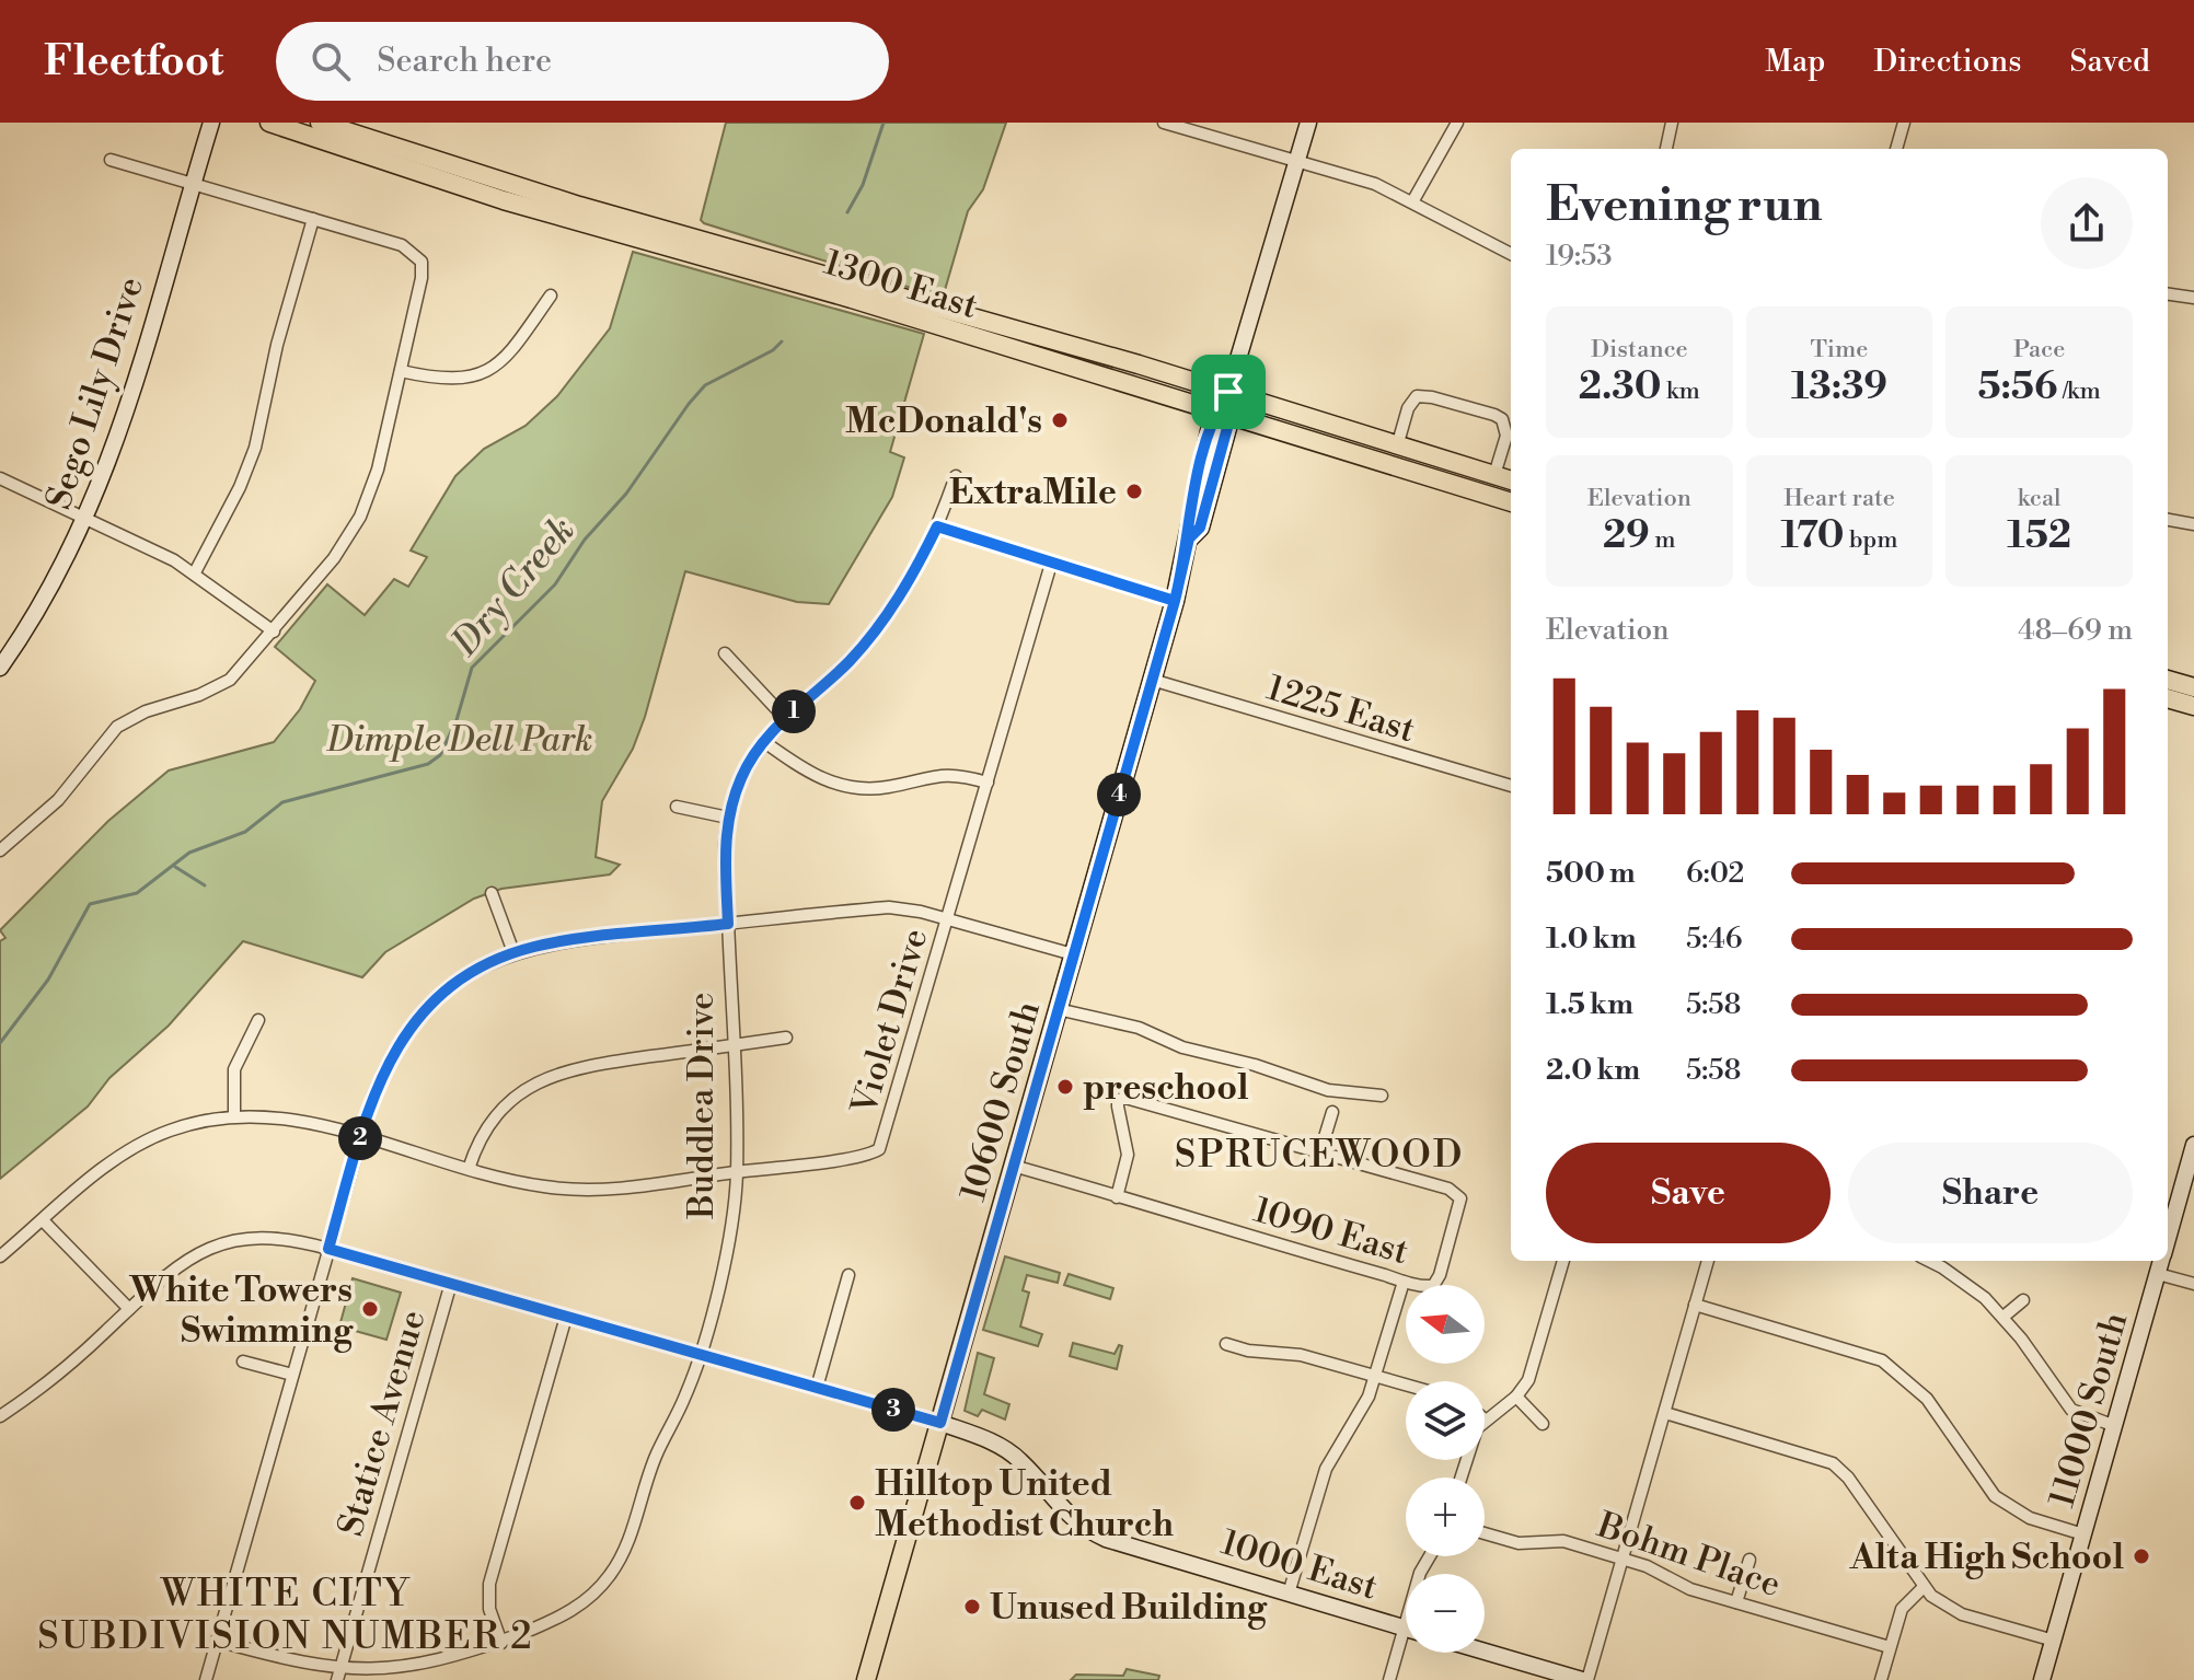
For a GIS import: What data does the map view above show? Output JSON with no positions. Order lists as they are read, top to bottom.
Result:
{
  "streets": {
    "main road": ["1300 East", "10600 South"],
    "street": [
      "Sego Lily Drive",
      "1225 East",
      "Violet Drive",
      "Buddlea Drive",
      "1090 East",
      "11000 South",
      "Statice Avenue",
      "Bohm Place",
      "1000 East"
    ]
  },
  "crossings": [
    ["1300 East", "10600 South"],
    ["1225 East", "10600 South"],
    ["Violet Drive", "Buddlea Drive"],
    ["10600 South", "1090 East"],
    ["10600 South", "1000 East"],
    ["Buddlea Drive", "Statice Avenue"]
  ],
  "districts": ["SPRUCEWOOD", "WHITE CITY SUBDIVISION NUMBER 2"],
  "water": ["Dry Creek"],
  "parks": ["Dimple Dell Park"],
  "places": [
    "McDonald's",
    "ExtraMile",
    "preschool",
    "White Towers Swimming",
    "Hilltop United Methodist Church",
    "Alta High School",
    "Unused Building"
  ],
  "north": "left",
  "page": {
    "header": "Fleetfoot",
    "search": "Search here",
    "nav": ["Map", "Directions", "Saved"],
    "heading": ["Evening run", "19:53"],
    "stats": [
      ["Distance", "2.30 km"],
      ["Time", "13:39"],
      ["Pace", "5:56 /km"],
      ["Elevation", "29 m"],
      ["Heart rate", "170 bpm"],
      ["kcal", "152"]
    ],
    "chart": ["Elevation", "48–69 m"],
    "pins": [
      "1",
      "4",
      "2",
      "3"
    ],
    "list": [
      {
        "name": "500 m",
        "note": "6:02"
      },
      {
        "name": "1.0 km",
        "note": "5:46"
      },
      {
        "name": "1.5 km",
        "note": "5:58"
      },
      {
        "name": "2.0 km",
        "note": "5:58"
      }
    ],
    "buttons": ["Save", "Share"],
    "map_buttons": ["+", "−"]
  }
}
